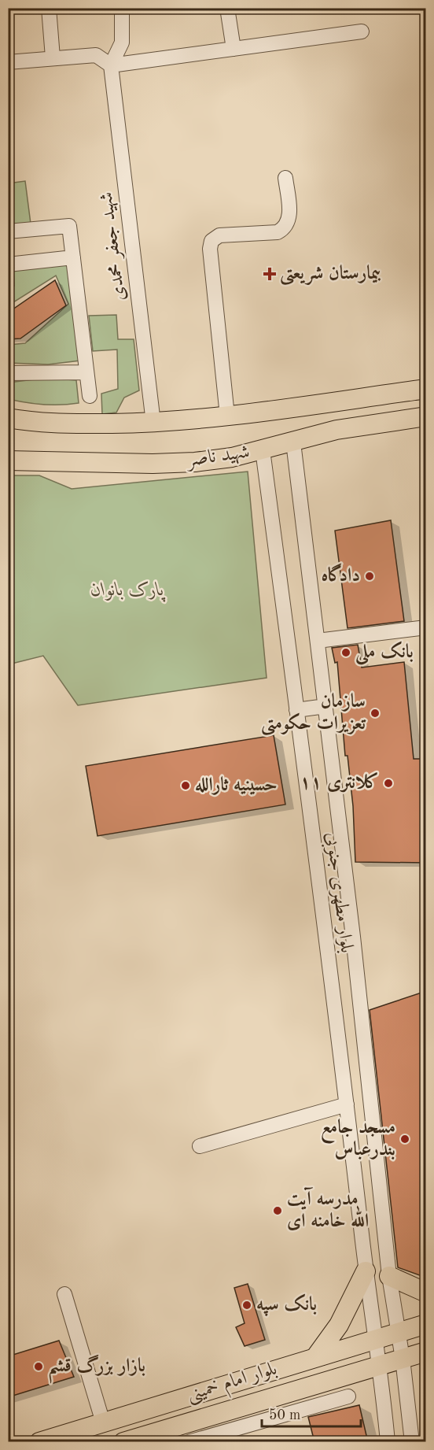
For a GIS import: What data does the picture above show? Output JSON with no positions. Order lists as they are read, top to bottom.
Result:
{
  "streets": {
    "main road": ["شهید ناصر", "بلوار امام خمینی"],
    "street": ["شهید جعفر محمدی", "بلوار مطهری جنوبی"]
  },
  "crossings": [
    ["شهید جعفر محمدی", "شهید ناصر"],
    ["شهید ناصر", "بلوار مطهری جنوبی"],
    ["بلوار مطهری جنوبی", "بلوار امام خمینی"]
  ],
  "parks": ["پارک بانوان"],
  "places": {
    "health": ["بیمارستان شریعتی"],
    "other": [
      "دادگاه",
      "بانک ملی",
      "سازمان تعزیرات حکومتی",
      "کلانتری ۱۱",
      "حسینیه ثارالله",
      "مسجد جامع بندرعباس",
      "مدرسه آیت الله خامنه ای",
      "بانک سپه",
      "بازار بزرگ قشم"
    ]
  },
  "scale_bar": "50 m"
}
